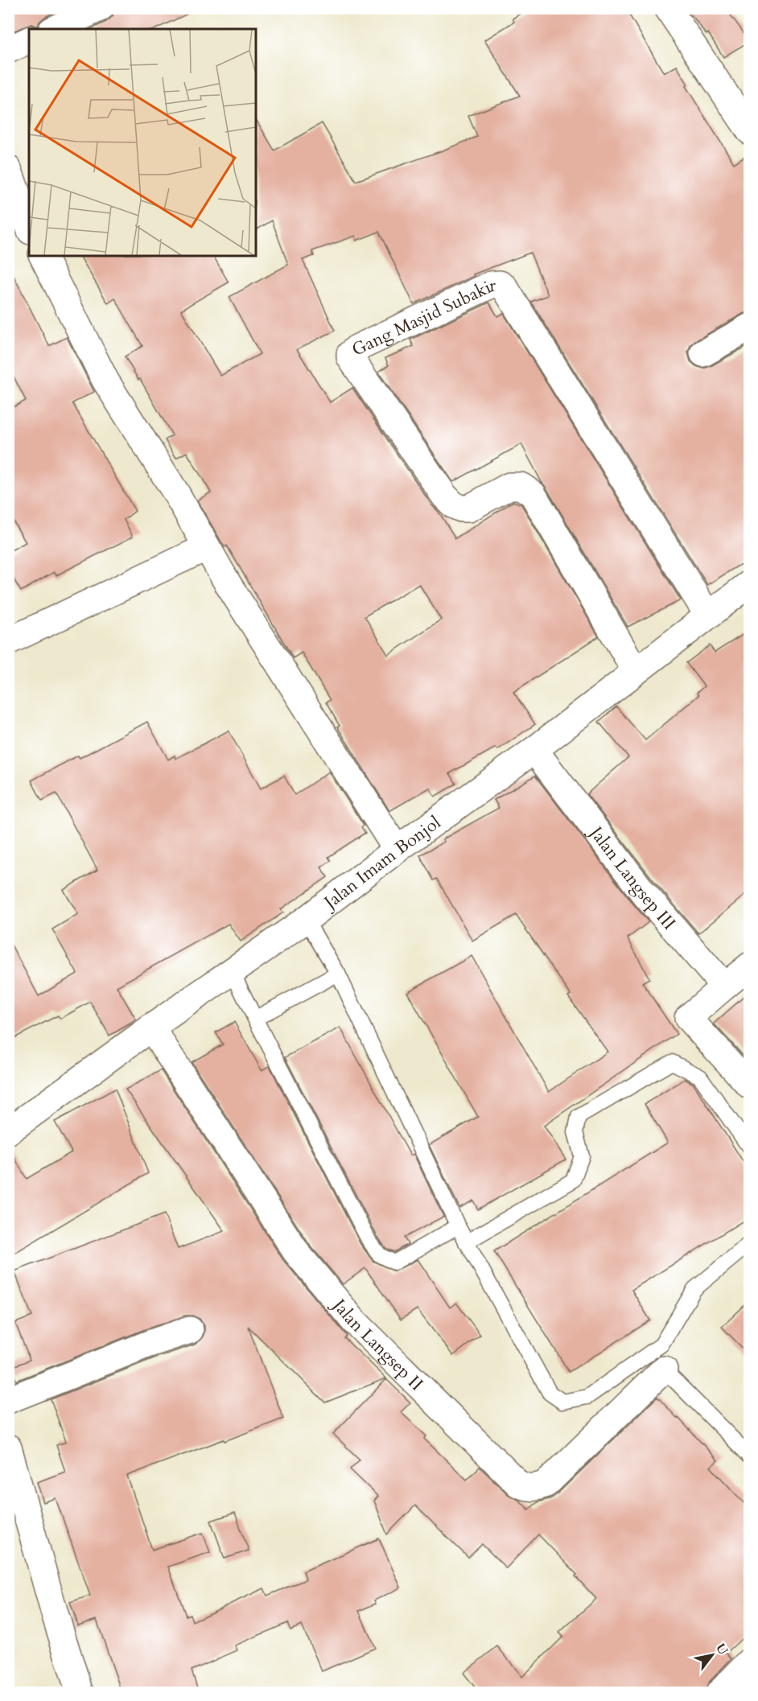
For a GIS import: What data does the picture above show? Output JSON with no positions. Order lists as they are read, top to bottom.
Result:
{
  "streets": {
    "street": [
      "Gang Masjid Subakir",
      "Jalan Imam Bonjol",
      "Jalan Langsep III",
      "Jalan Langsep II"
    ]
  },
  "crossings": [
    ["Gang Masjid Subakir", "Jalan Imam Bonjol"],
    ["Jalan Imam Bonjol", "Jalan Langsep III"],
    ["Jalan Imam Bonjol", "Jalan Langsep II"]
  ],
  "north": "top right"
}
